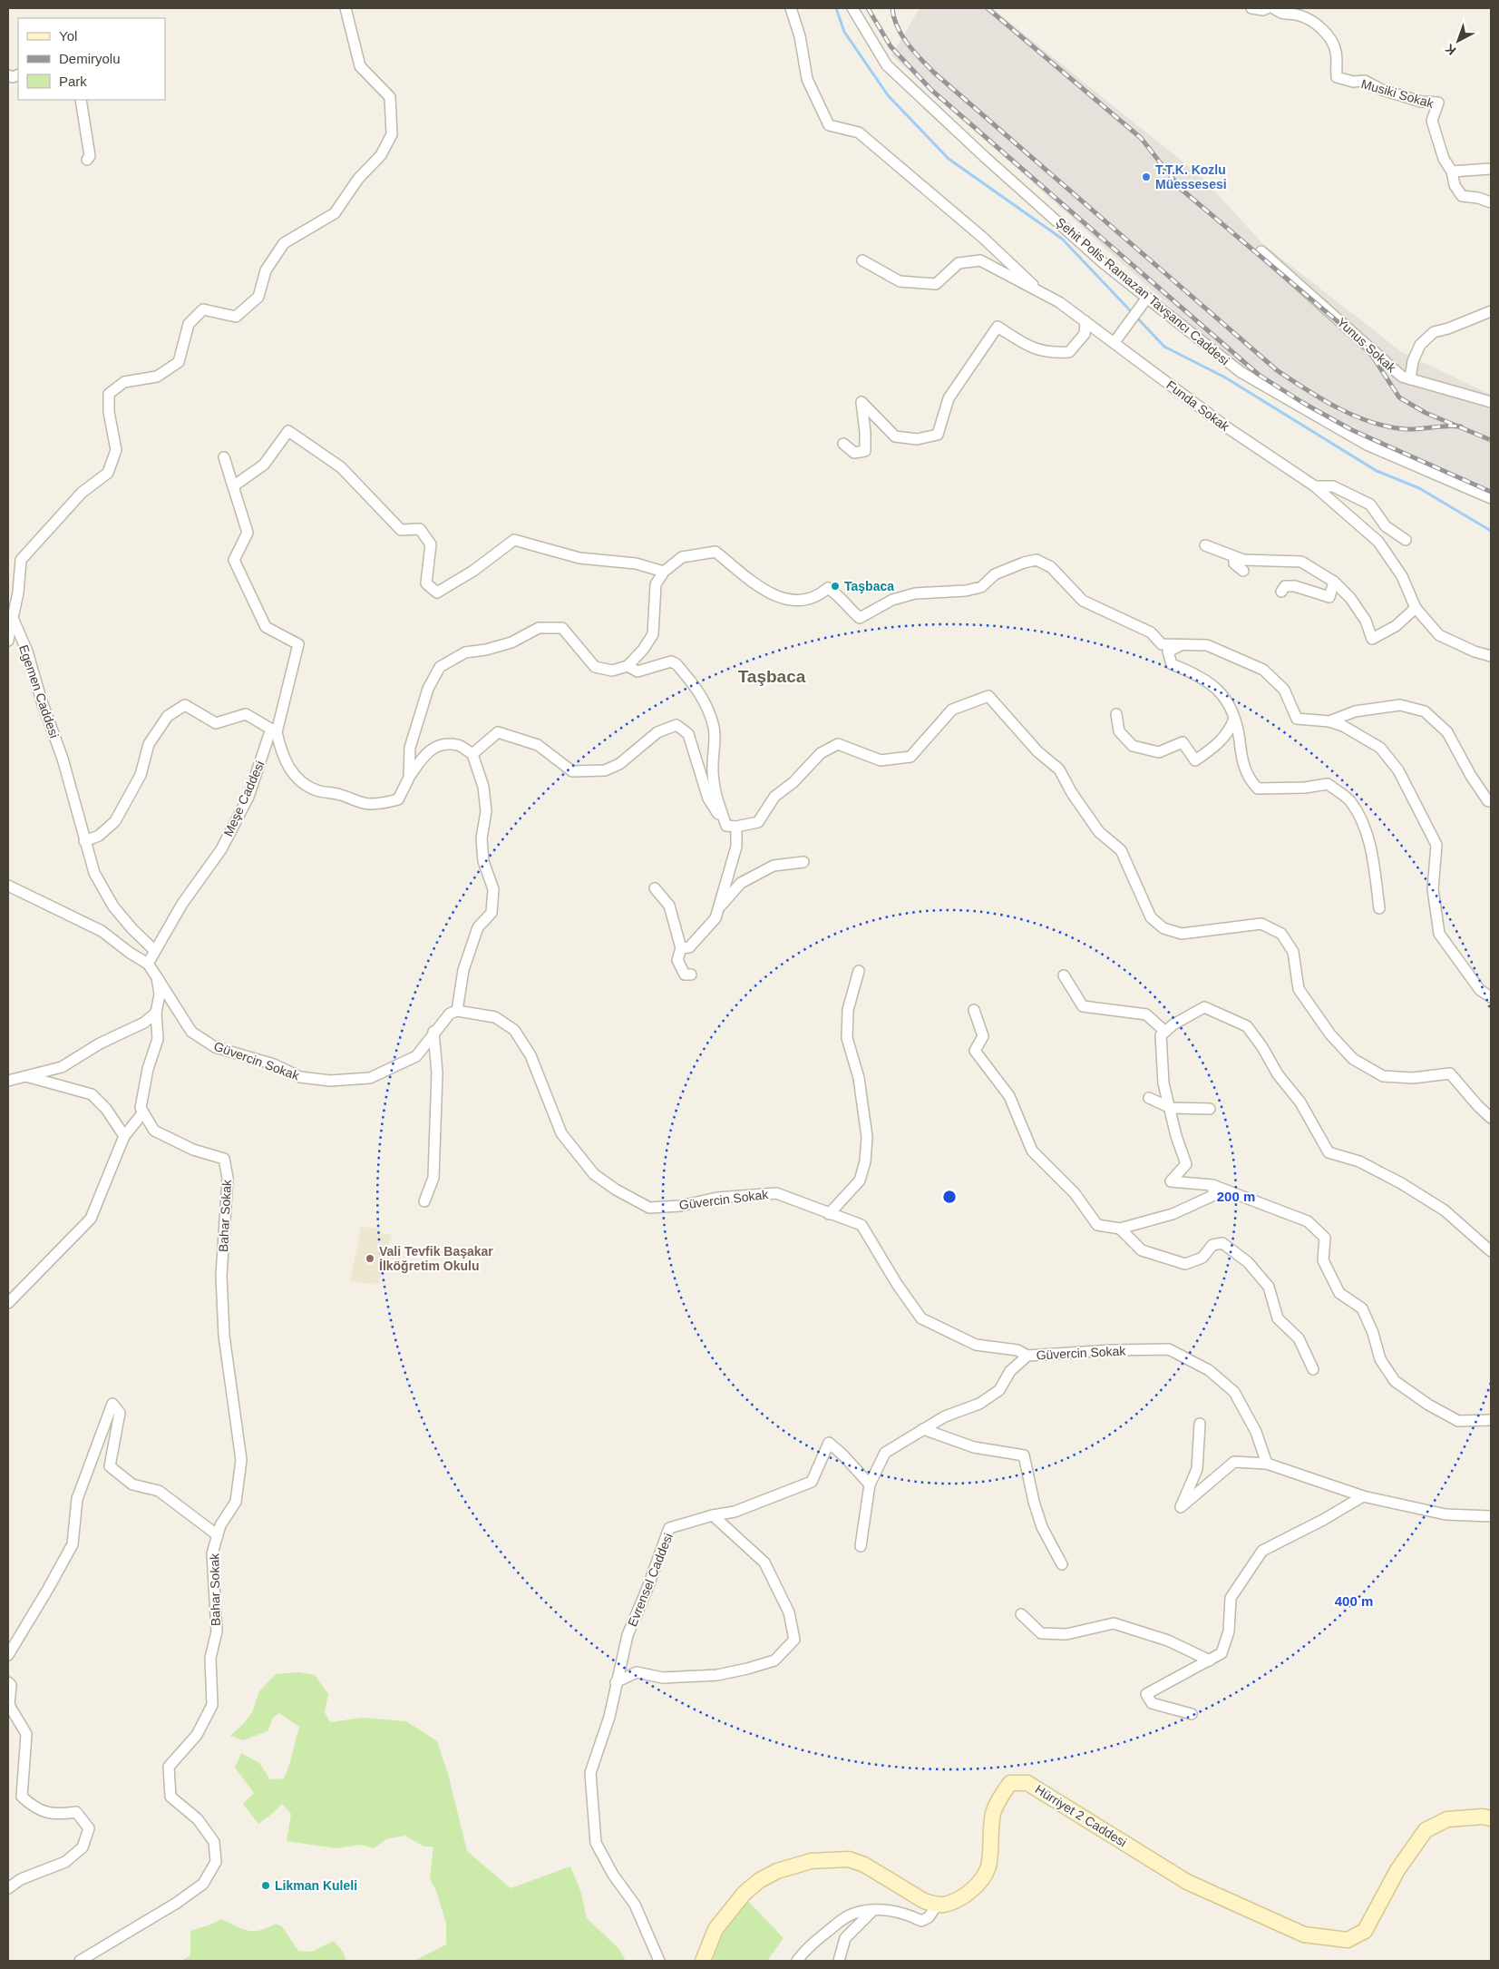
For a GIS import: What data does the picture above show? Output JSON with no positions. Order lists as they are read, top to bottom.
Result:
{
  "streets": {
    "street": [
      "Musiki Sokak",
      "Şehit Polis Ramazan Tavşancı Caddesi",
      "Yunus Sokak",
      "Funda Sokak",
      "Egemen Caddesi",
      "Meşe Caddesi",
      "Güvercin Sokak",
      "Bahar Sokak",
      "Evrensel Caddesi",
      "Hürriyet 2 Caddesi"
    ]
  },
  "crossings": [
    ["Egemen Caddesi", "Meşe Caddesi"],
    ["Meşe Caddesi", "Güvercin Sokak"]
  ],
  "districts": ["Taşbaca"],
  "places": [
    "T.T.K. Kozlu Müessesesi",
    "Taşbaca",
    "Vali Tevfik Başakar İlköğretim Okulu",
    "Likman Kuleli"
  ],
  "legend": ["Yol", "Demiryolu", "Park"],
  "north": "bottom left",
  "rings": ["200 m", "400 m"]
}
